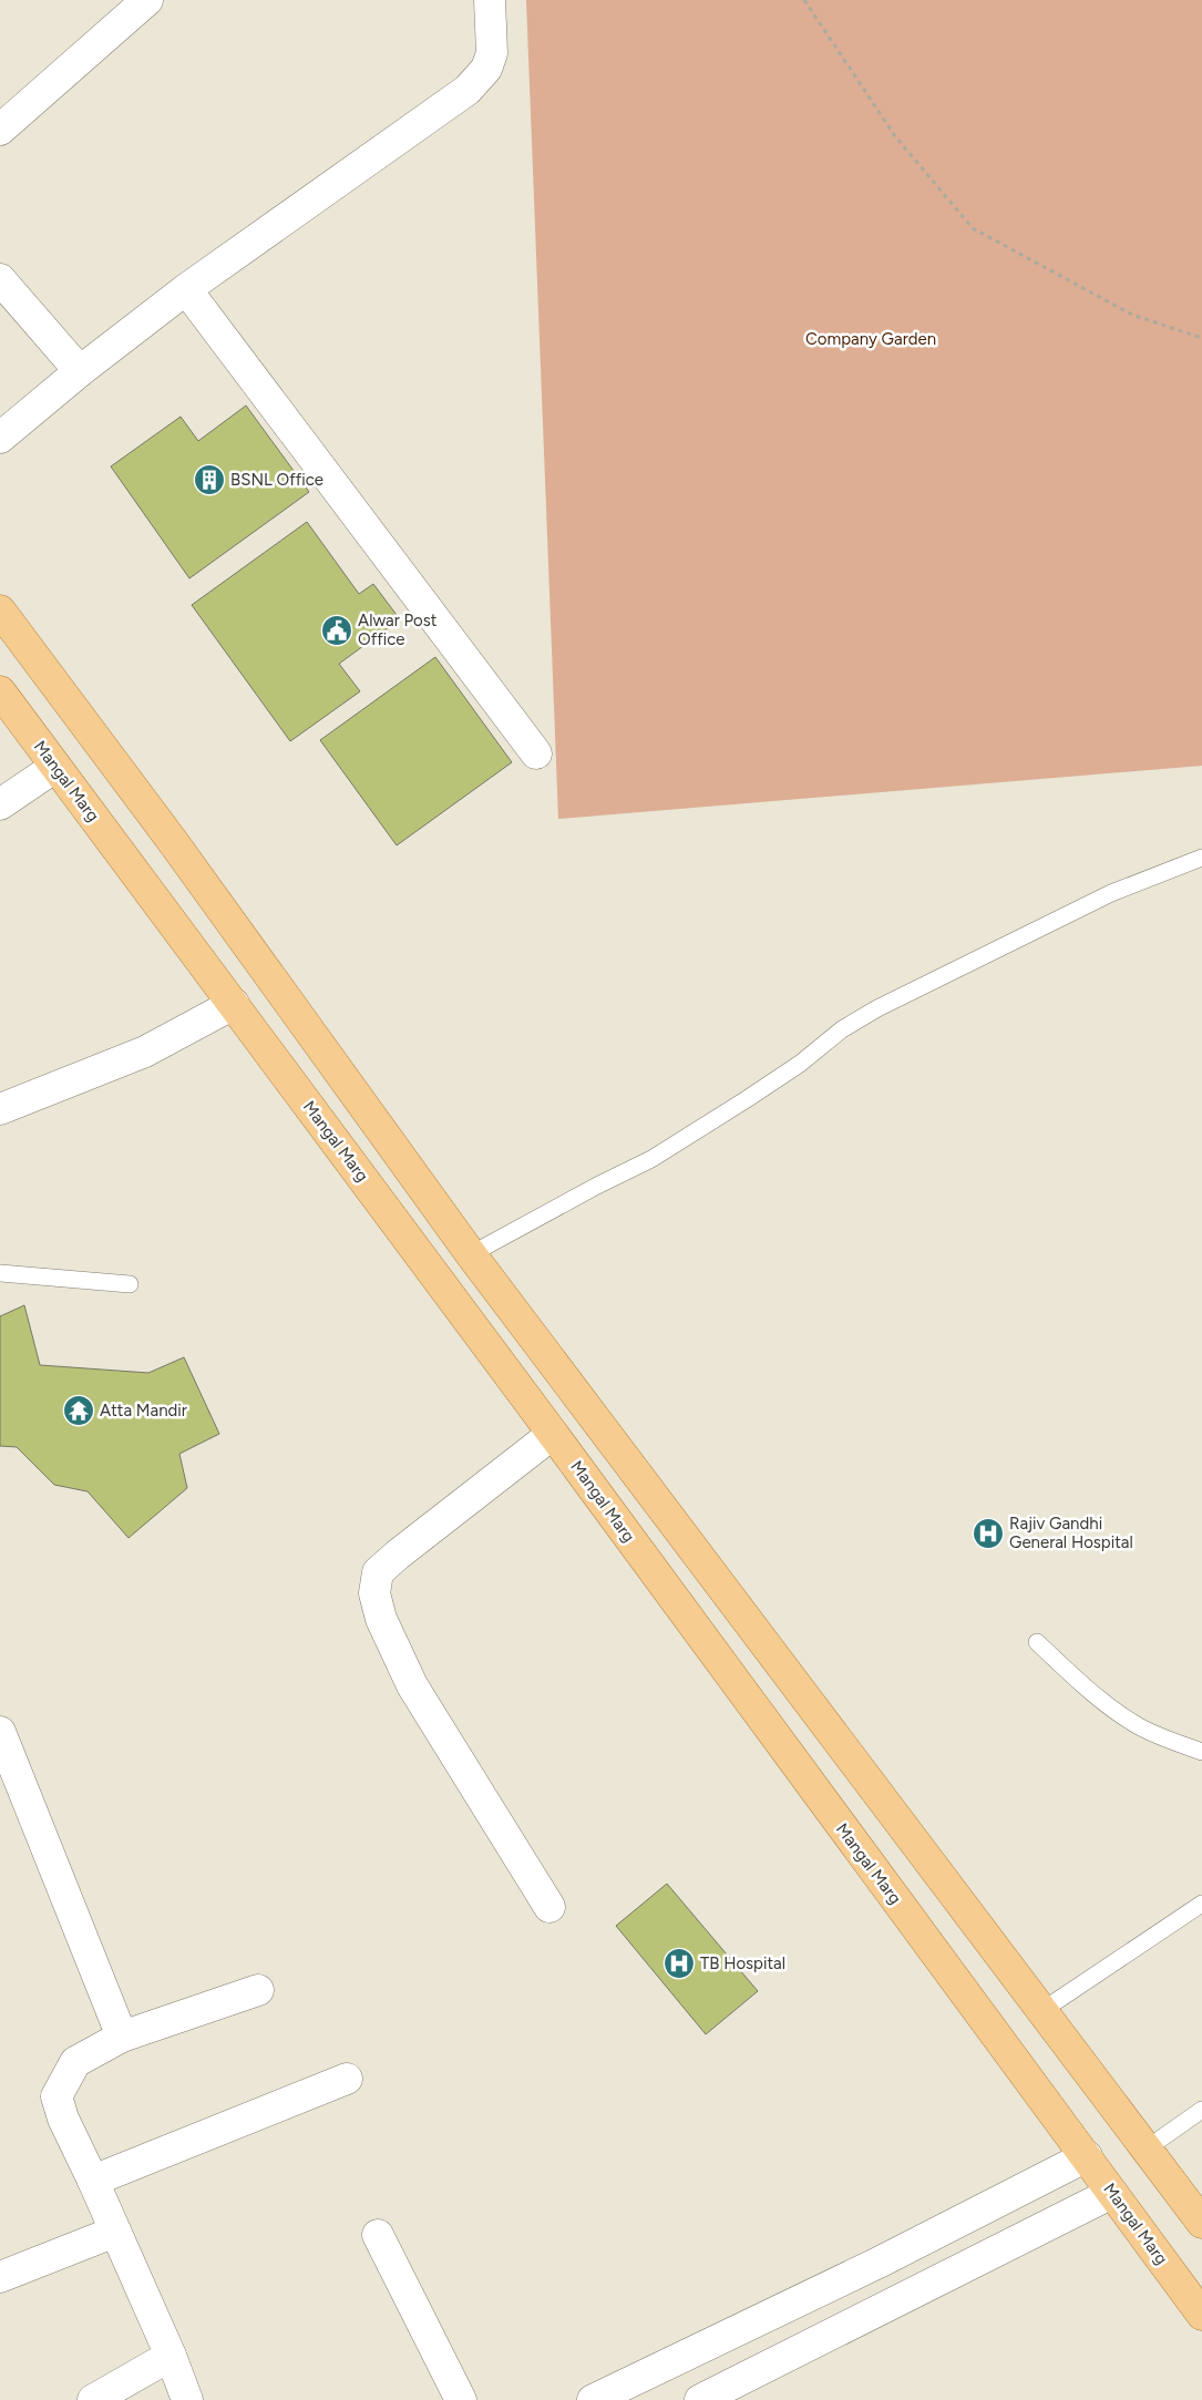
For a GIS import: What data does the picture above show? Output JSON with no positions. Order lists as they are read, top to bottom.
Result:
{
  "streets": {
    "main road": ["Mangal Marg"]
  },
  "parks": ["Company Garden"],
  "places": {
    "building": ["BSNL Office"],
    "public building": ["Alwar Post Office"],
    "temple": ["Atta Mandir"],
    "hospital": ["Rajiv Gandhi General Hospital", "TB Hospital"]
  }
}
